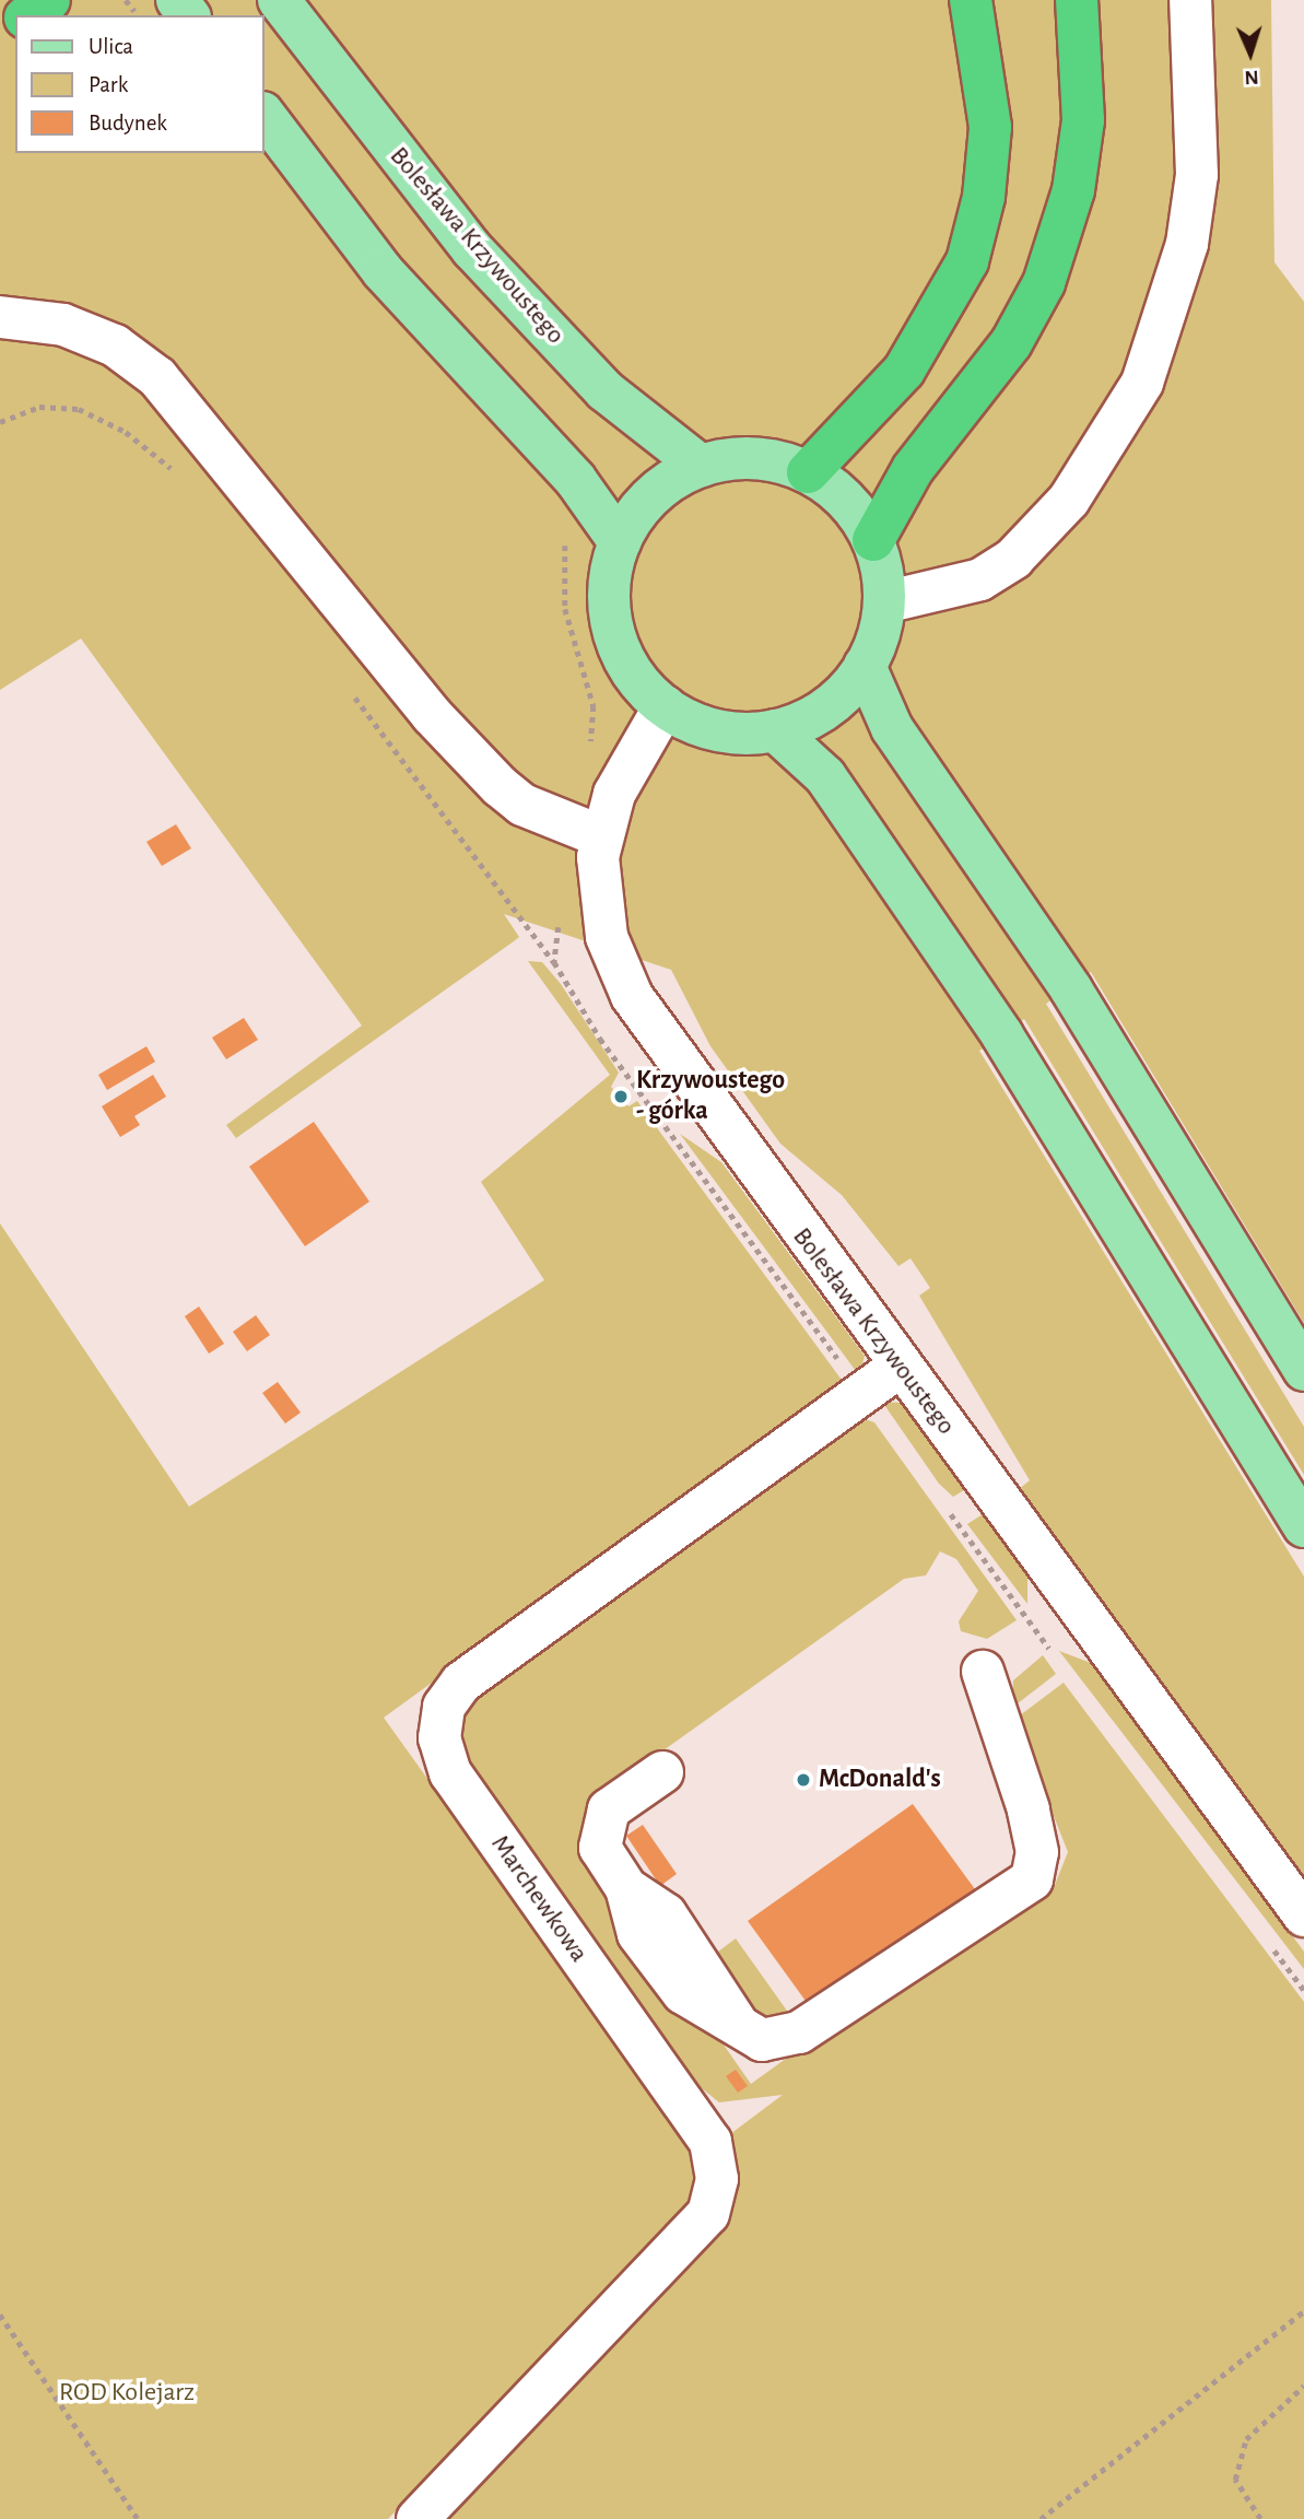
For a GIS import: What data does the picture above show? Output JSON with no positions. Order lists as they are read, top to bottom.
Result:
{
  "streets": {
    "main road": ["Bolesława Krzywoustego"],
    "street": ["Marchewkowa"]
  },
  "crossings": [
    ["Bolesława Krzywoustego", "Marchewkowa"]
  ],
  "parks": ["ROD Kolejarz"],
  "places": ["Krzywoustego - górka", "McDonald's"],
  "legend": ["Ulica", "Park", "Budynek"],
  "north": "bottom"
}
